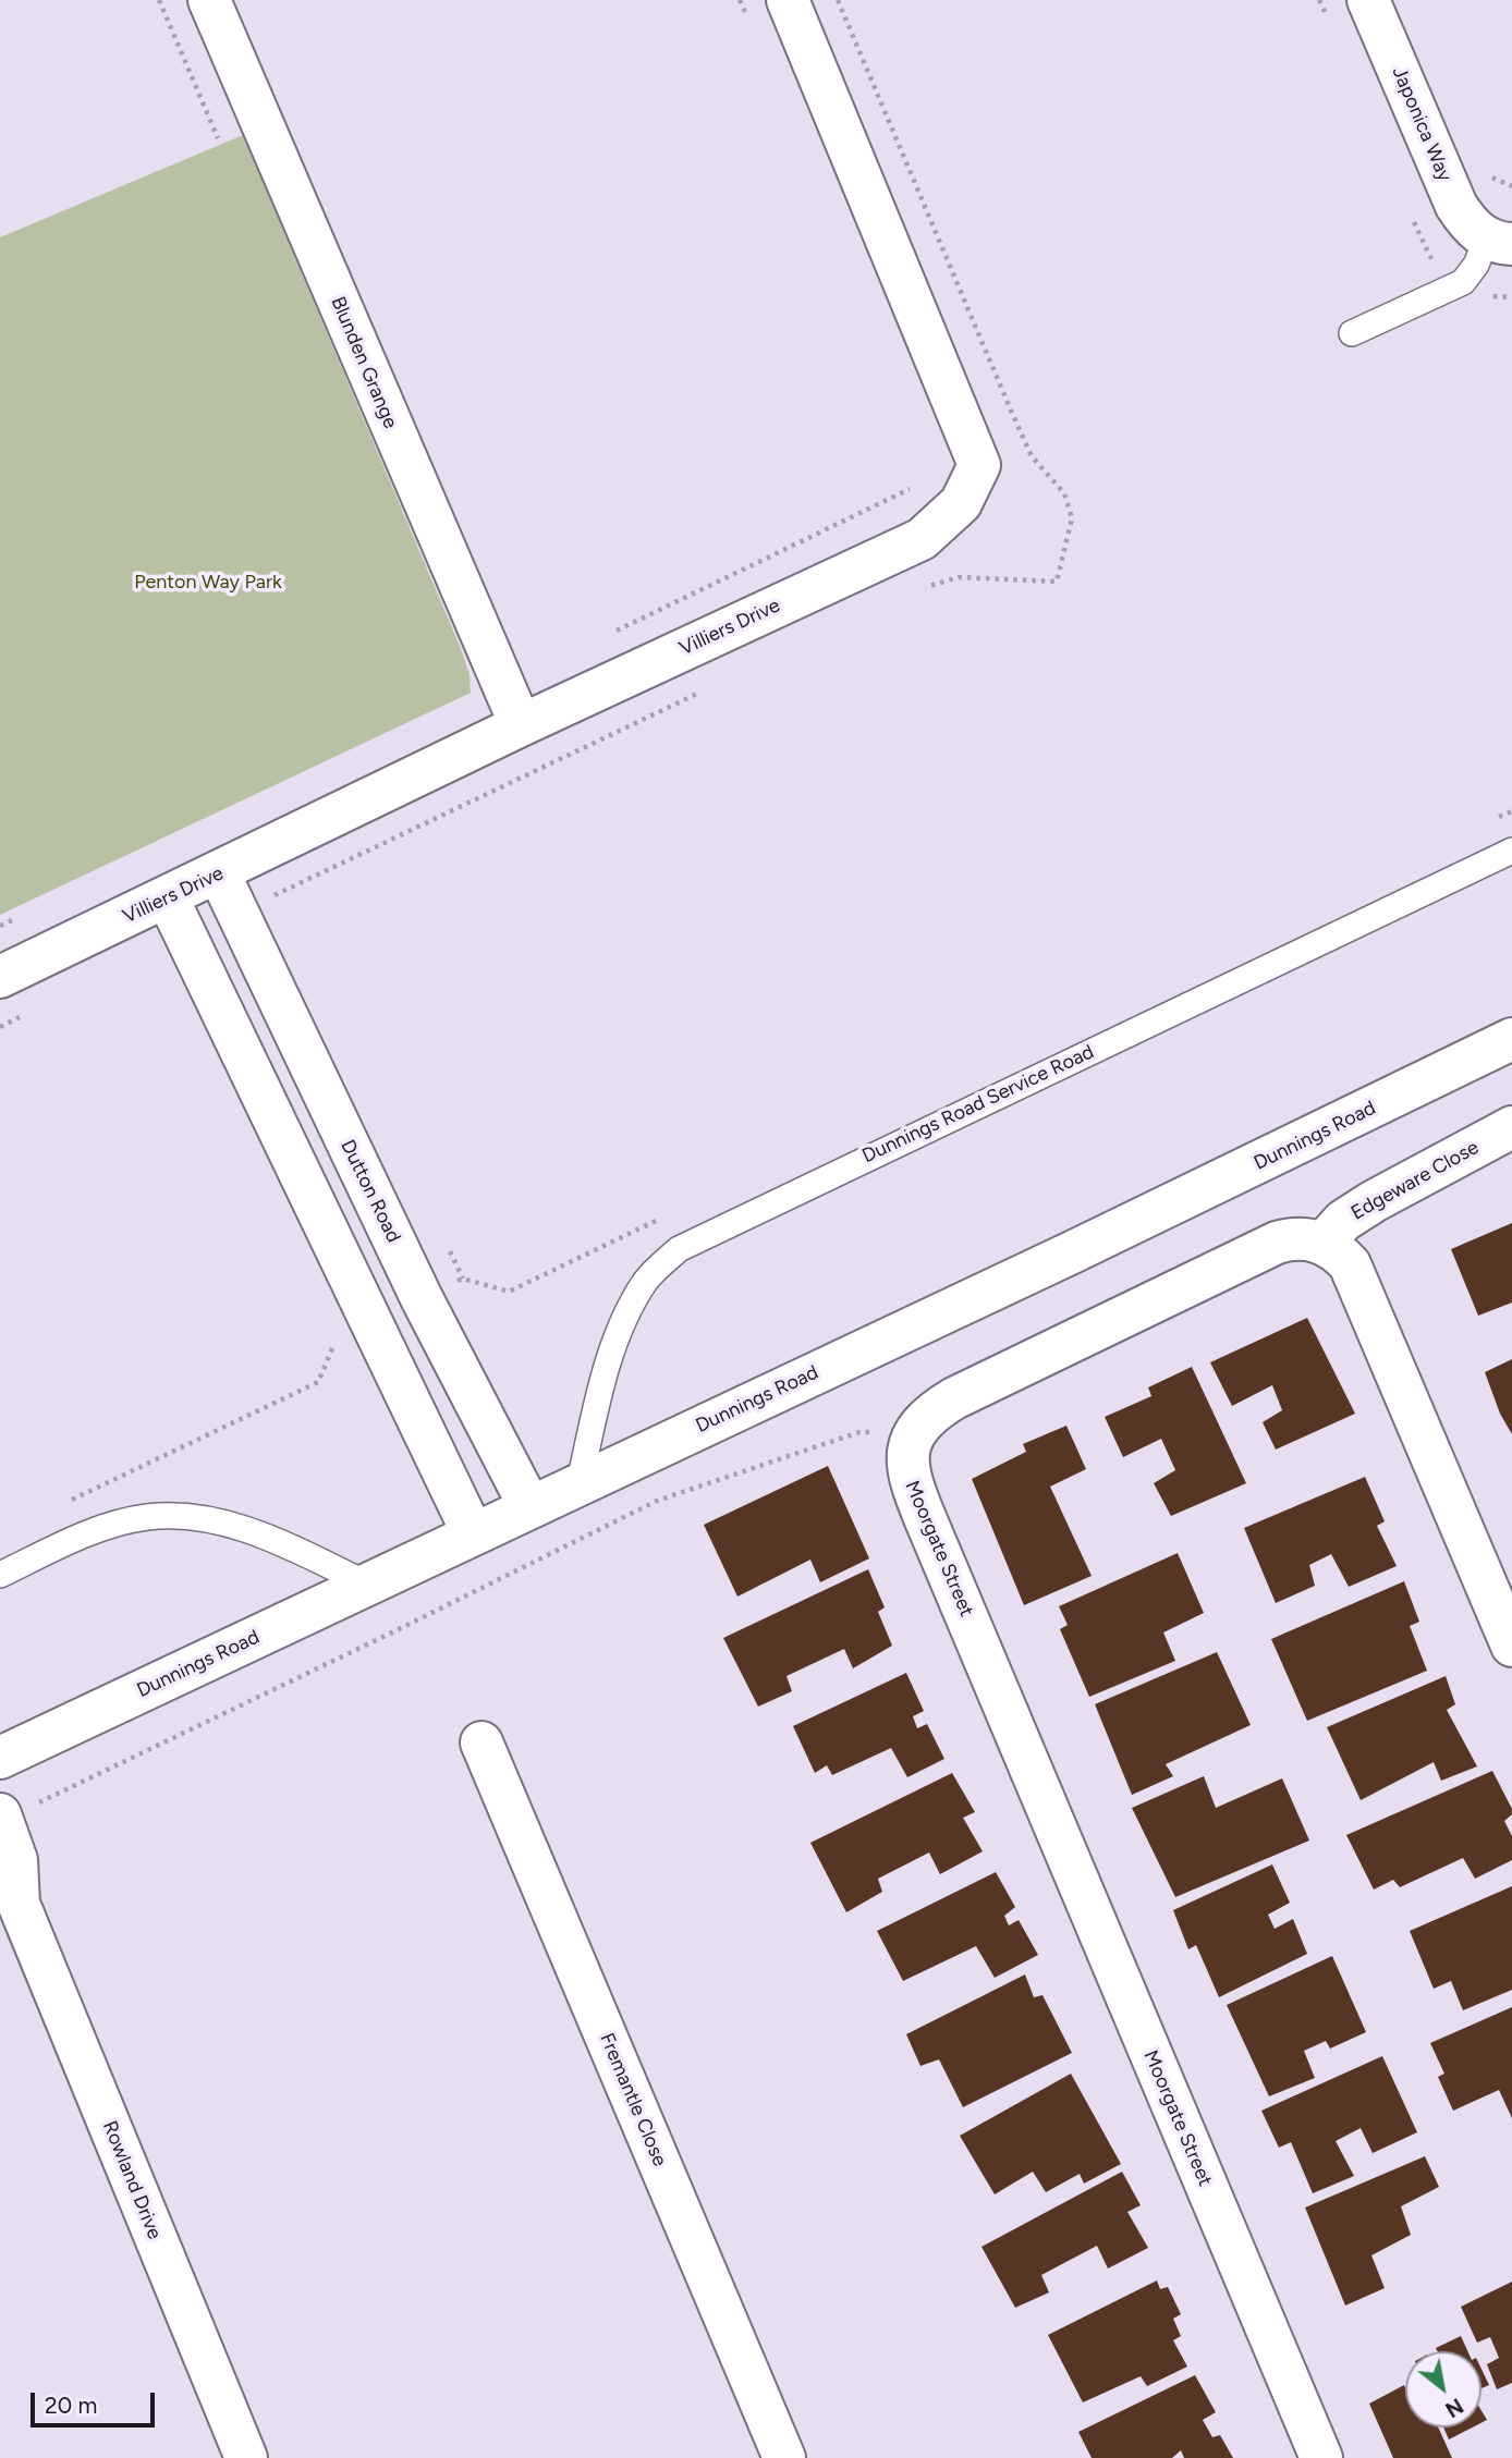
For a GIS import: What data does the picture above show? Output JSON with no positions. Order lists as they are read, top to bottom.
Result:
{
  "streets": {
    "street": [
      "Japonica Way",
      "Blunden Grange",
      "Villiers Drive",
      "Dunnings Road",
      "Edgeware Close",
      "Dutton Road",
      "Moorgate Street",
      "Fremantle Close",
      "Rowland Drive"
    ],
    "lane": ["Dunnings Road Service Road"]
  },
  "crossings": [
    ["Blunden Grange", "Villiers Drive"],
    ["Villiers Drive", "Dutton Road"],
    ["Dunnings Road Service Road", "Dunnings Road"],
    ["Dunnings Road", "Dutton Road"]
  ],
  "parks": ["Penton Way Park"],
  "scale_bar": "20 m",
  "north": "bottom right"
}
